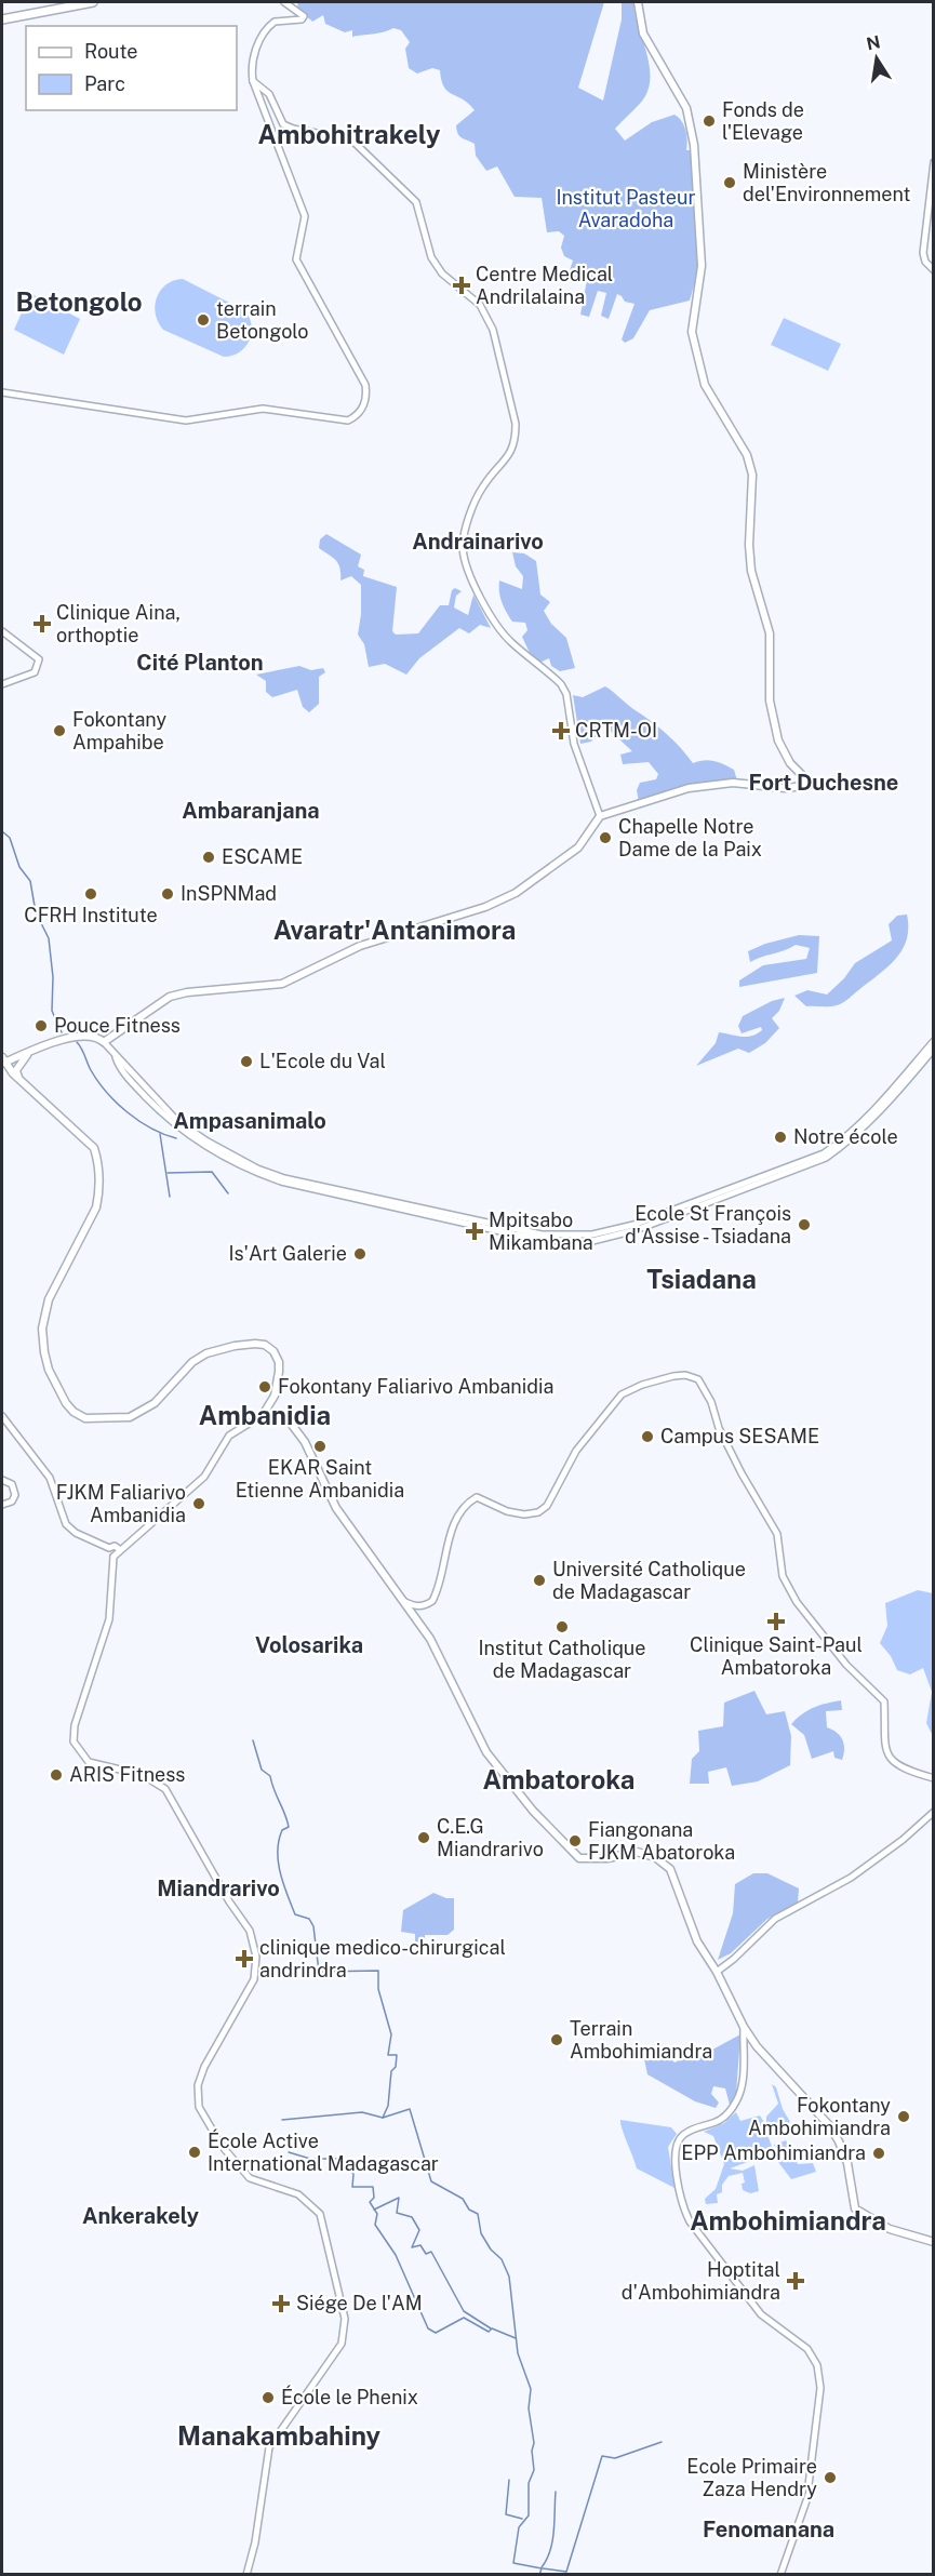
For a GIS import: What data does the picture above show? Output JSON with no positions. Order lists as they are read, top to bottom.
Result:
{
  "districts": [
    "Ambohitrakely",
    "Betongolo",
    "Andrainarivo",
    "Cité Planton",
    "Fort Duchesne",
    "Ambaranjana",
    "Avaratr'Antanimora",
    "Ampasanimalo",
    "Tsiadana",
    "Ambanidia",
    "Volosarika",
    "Ambatoroka",
    "Miandrarivo",
    "Ankerakely",
    "Ambohimiandra",
    "Manakambahiny",
    "Fenomanana"
  ],
  "parks": ["Institut Pasteur Avaradoha"],
  "places": {
    "other": [
      "Fonds de l'Elevage",
      "Ministère del'Environnement",
      "terrain Betongolo",
      "Fokontany Ampahibe",
      "Chapelle Notre Dame de la Paix",
      "ESCAME",
      "CFRH Institute",
      "InSPNMad",
      "Pouce Fitness",
      "L'Ecole du Val",
      "Notre école",
      "Ecole St François d'Assise - Tsiadana",
      "Is'Art Galerie",
      "Fokontany Faliarivo Ambanidia",
      "Campus SESAME",
      "EKAR Saint Etienne Ambanidia",
      "FJKM Faliarivo Ambanidia",
      "Université Catholique de Madagascar",
      "Institut Catholique de Madagascar",
      "ARIS Fitness",
      "C.E.G Miandrarivo",
      "Fiangonana FJKM Abatoroka",
      "Terrain Ambohimiandra",
      "Fokontany Ambohimiandra",
      "École Active International Madagascar",
      "EPP Ambohimiandra",
      "École le Phenix",
      "Ecole Primaire Zaza Hendry"
    ],
    "health": [
      "Centre Medical Andrilalaina",
      "Clinique Aina, orthoptie",
      "CRTM-OI",
      "Mpitsabo Mikambana",
      "Clinique Saint-Paul Ambatoroka",
      "clinique medico-chirurgical andrindra",
      "Hoptital d'Ambohimiandra",
      "Siége De l'AM"
    ]
  },
  "legend": ["Route", "Parc"],
  "north": "top"
}
